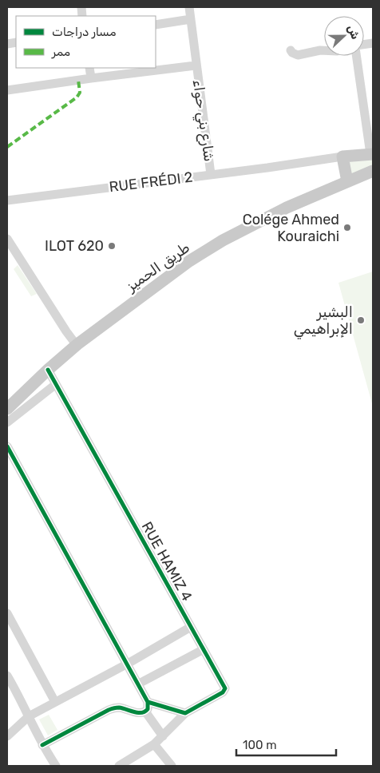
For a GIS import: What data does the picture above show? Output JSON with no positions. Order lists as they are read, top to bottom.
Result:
{
  "streets": {
    "main road": ["طريق الحميز"],
    "street": ["شارع بني حواء", "RUE FRÉDI 2", "RUE HAMIZ 4"]
  },
  "crossings": [
    ["شارع بني حواء", "RUE FRÉDI 2"],
    ["طريق الحميز", "RUE HAMIZ 4"]
  ],
  "places": ["Colége Ahmed Kouraichi", "ILOT 620", "البشير الإبراهيمي"],
  "legend": ["مسار دراجات", "ممر"],
  "scale_bar": "100 m",
  "north": "right"
}
